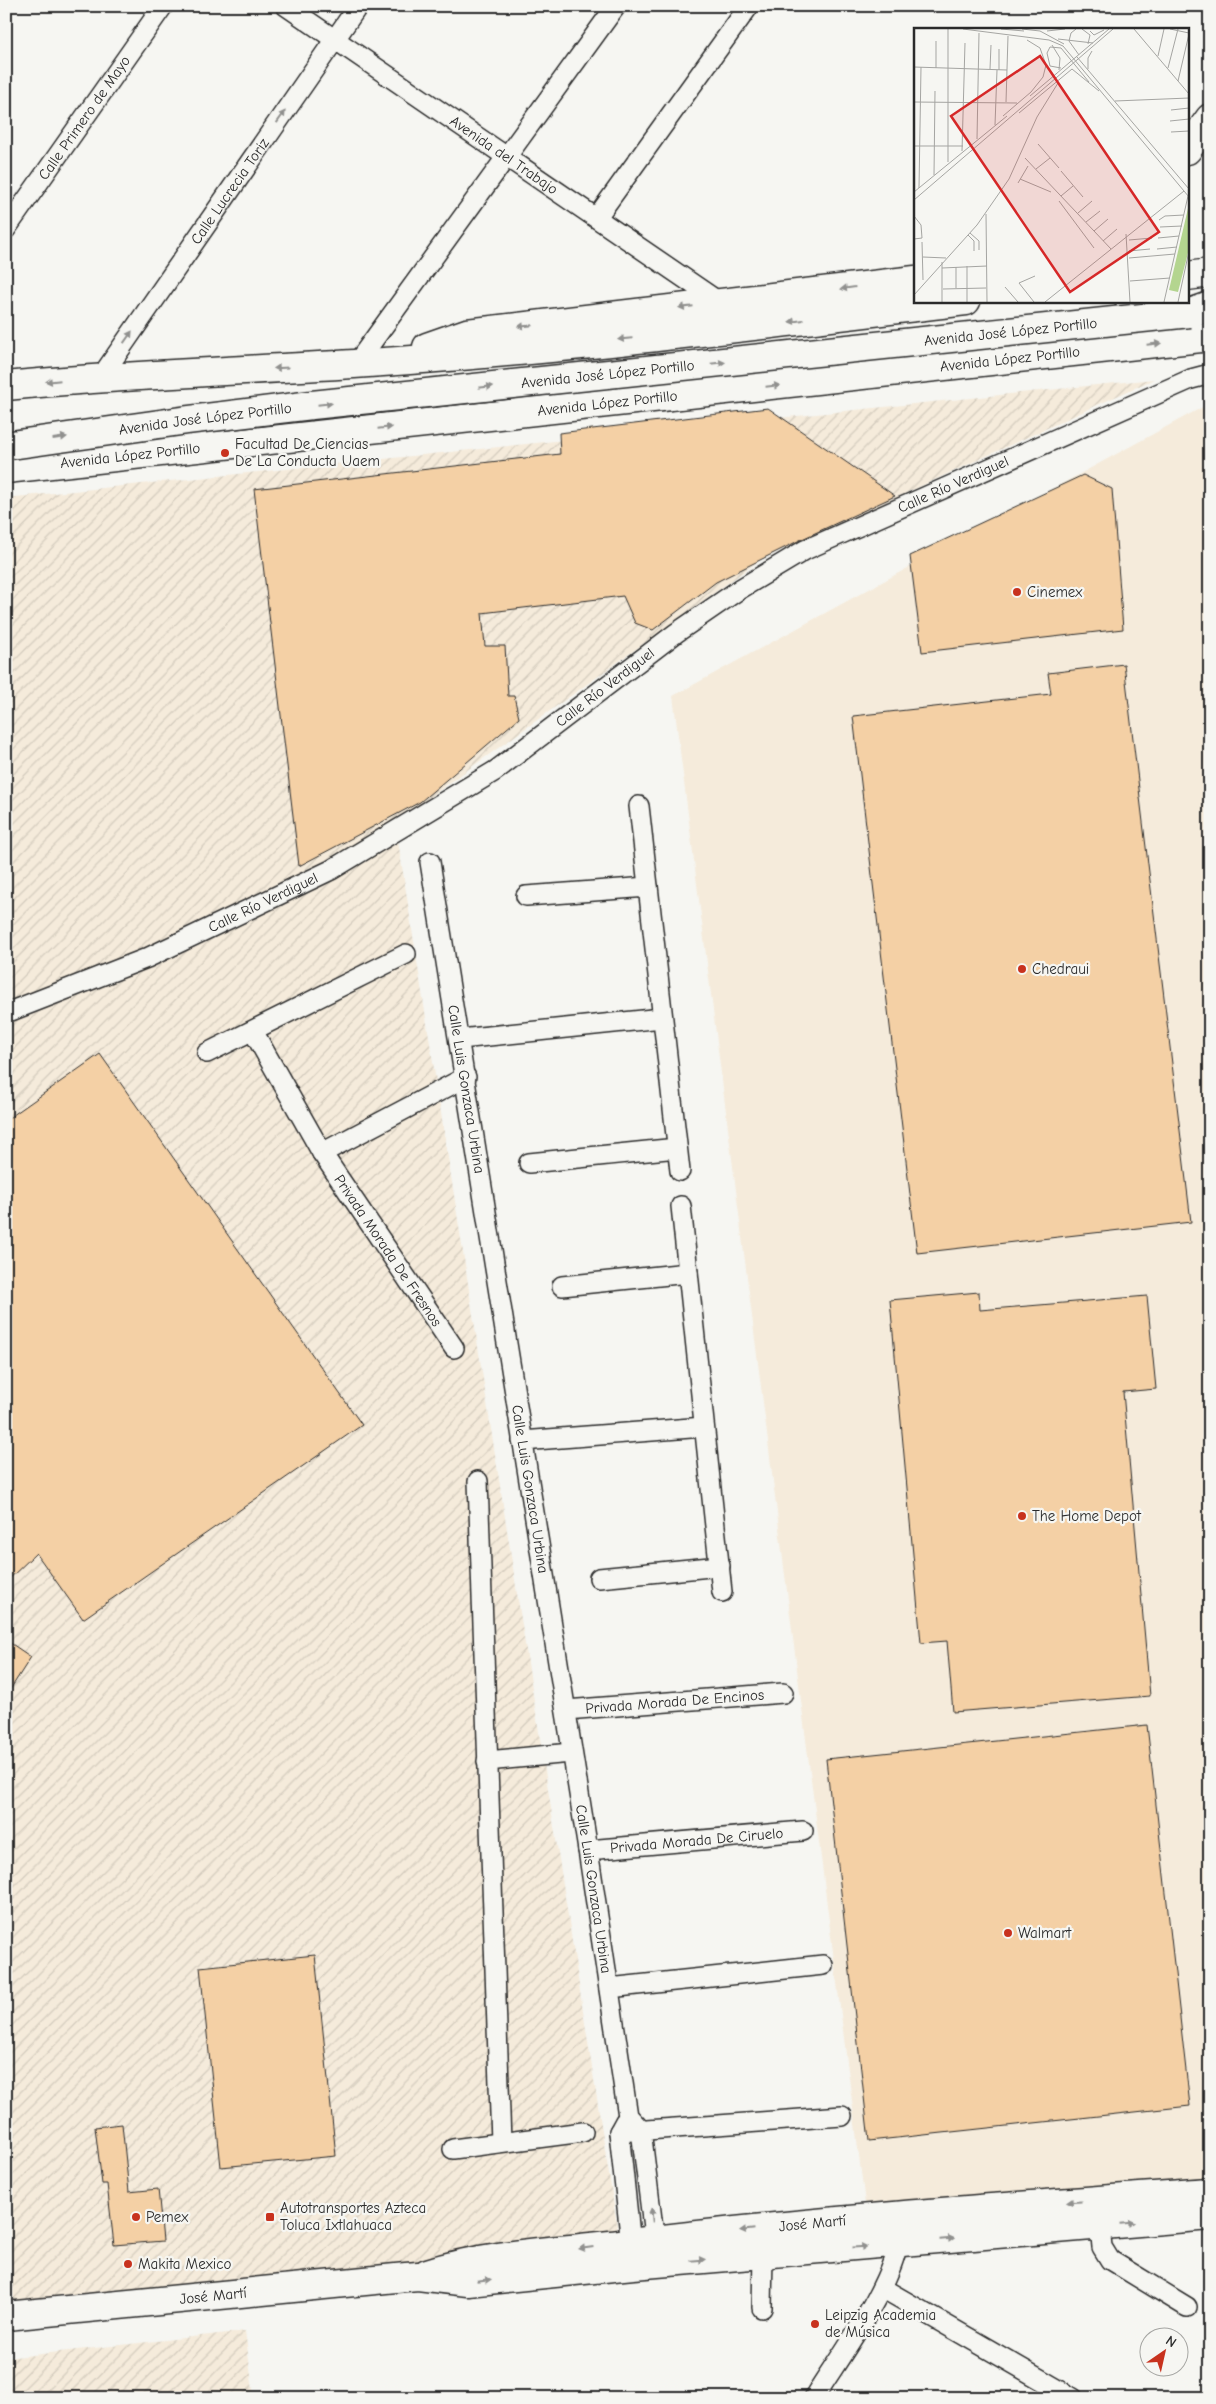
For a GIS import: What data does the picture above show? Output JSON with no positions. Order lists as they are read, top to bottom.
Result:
{
  "streets": {
    "main road": ["Avenida José López Portillo", "Avenida López Portillo", "José Martí"],
    "street": [
      "Calle Primero de Mayo",
      "Avenida del Trabajo",
      "Calle Lucrecia Toriz",
      "Calle Río Verdiguel",
      "Calle Luis Gonzaca Urbina",
      "Privada Morada De Fresnos",
      "Privada Morada De Encinos",
      "Privada Morada De Ciruelo"
    ]
  },
  "crossings": [
    ["Avenida del Trabajo", "Calle Lucrecia Toriz"],
    ["Avenida José López Portillo", "Avenida López Portillo"],
    ["Calle Luis Gonzaca Urbina", "Privada Morada De Encinos"],
    ["Calle Luis Gonzaca Urbina", "Privada Morada De Ciruelo"],
    ["Calle Luis Gonzaca Urbina", "José Martí"]
  ],
  "one_way": ["Calle Lucrecia Toriz"],
  "places": {
    "other": [
      "Facultad De Ciencias De La Conducta Uaem",
      "Cinemex",
      "Chedraui",
      "The Home Depot",
      "Walmart",
      "Pemex",
      "Makita Mexico",
      "Leipzig Academia de Música"
    ],
    "transit": ["Autotransportes Azteca Toluca Ixtlahuaca"]
  },
  "north": "top right"
}
